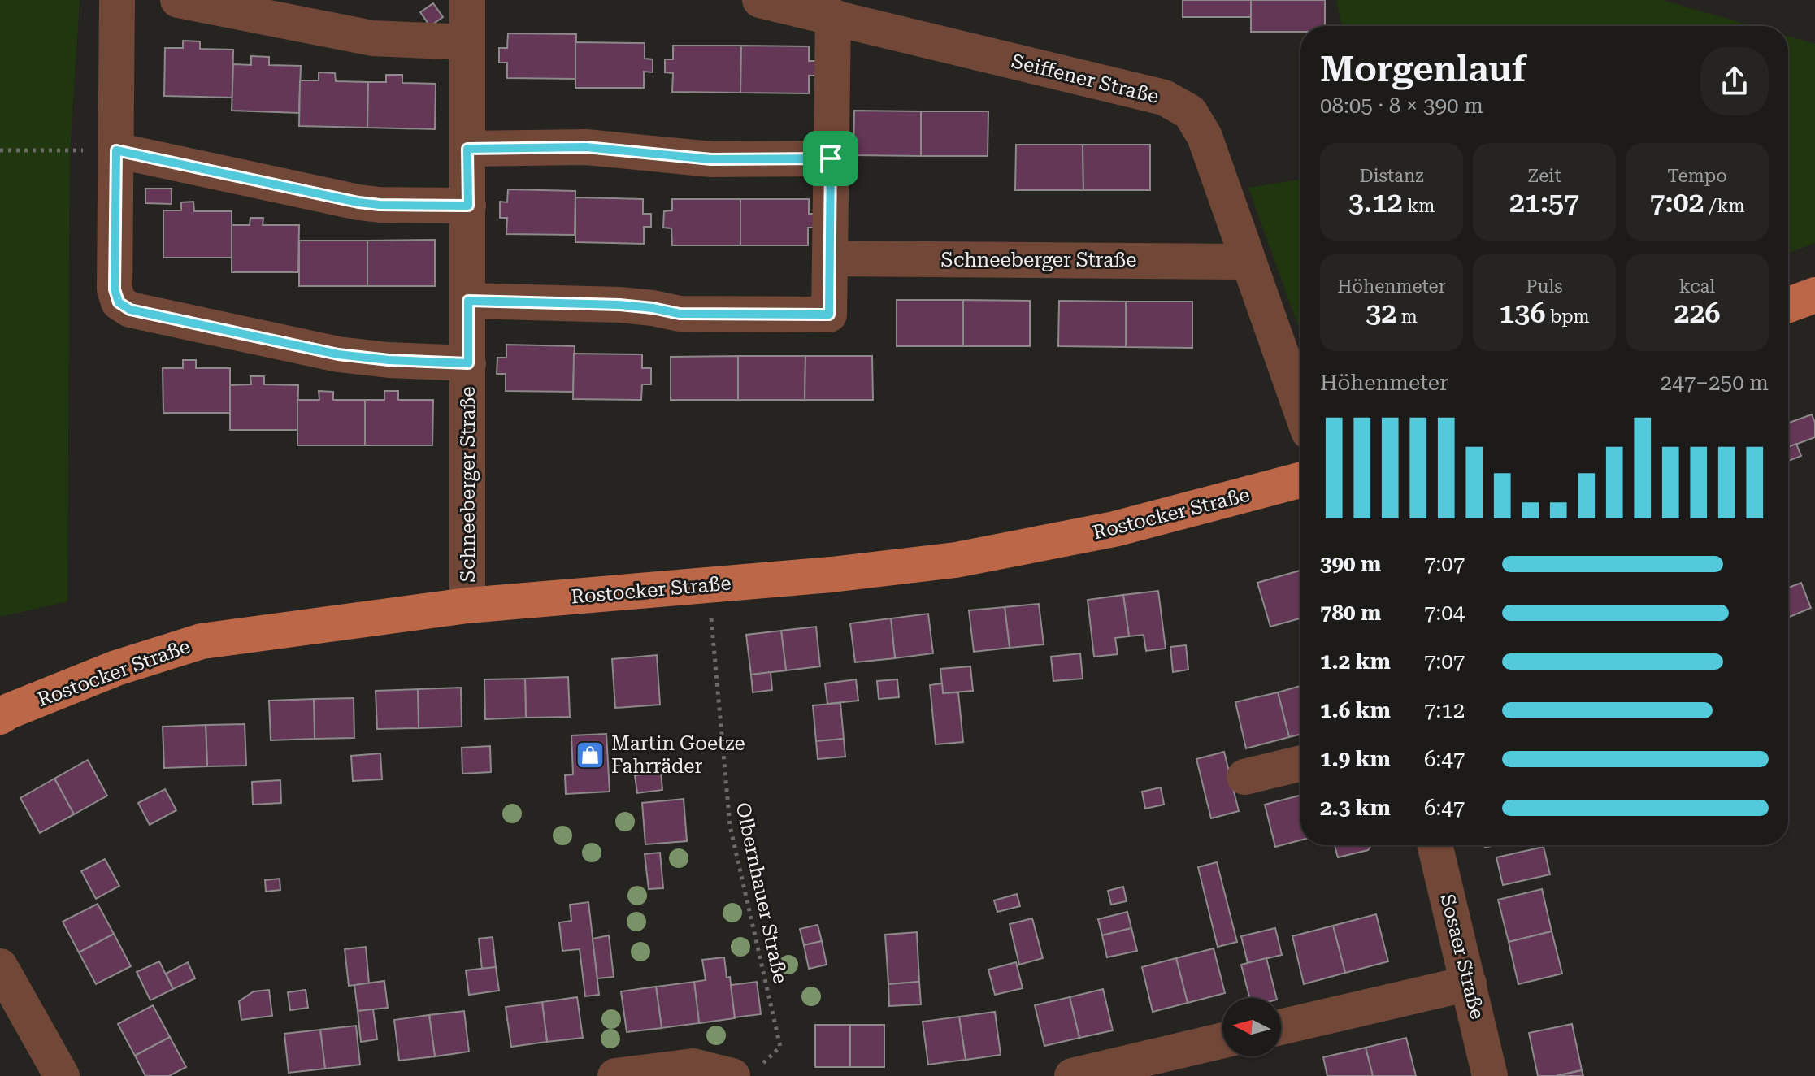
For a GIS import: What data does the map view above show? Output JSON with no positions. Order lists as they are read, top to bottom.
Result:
{
  "streets": {
    "main road": ["Rostocker Straße"],
    "street": ["Seiffener Straße", "Schneeberger Straße", "Sosaer Straße"],
    "path": ["Olbernhauer Straße"]
  },
  "crossings": [
    ["Seiffener Straße", "Schneeberger Straße"],
    ["Schneeberger Straße", "Rostocker Straße"],
    ["Rostocker Straße", "Olbernhauer Straße"]
  ],
  "places": {
    "shop": ["Martin Goetze Fahrräder"]
  },
  "north": "left",
  "page": {
    "heading": ["Morgenlauf", "08:05 · 8 × 390 m"],
    "stats": [
      ["Distanz", "3.12 km"],
      ["Zeit", "21:57"],
      ["Tempo", "7:02 /km"],
      ["Höhenmeter", "32 m"],
      ["Puls", "136 bpm"],
      ["kcal", "226"]
    ],
    "chart": ["Höhenmeter", "247–250 m"],
    "list": [
      {
        "name": "390 m",
        "note": "7:07"
      },
      {
        "name": "780 m",
        "note": "7:04"
      },
      {
        "name": "1.2 km",
        "note": "7:07"
      },
      {
        "name": "1.6 km",
        "note": "7:12"
      },
      {
        "name": "1.9 km",
        "note": "6:47"
      },
      {
        "name": "2.3 km",
        "note": "6:47"
      }
    ]
  }
}
